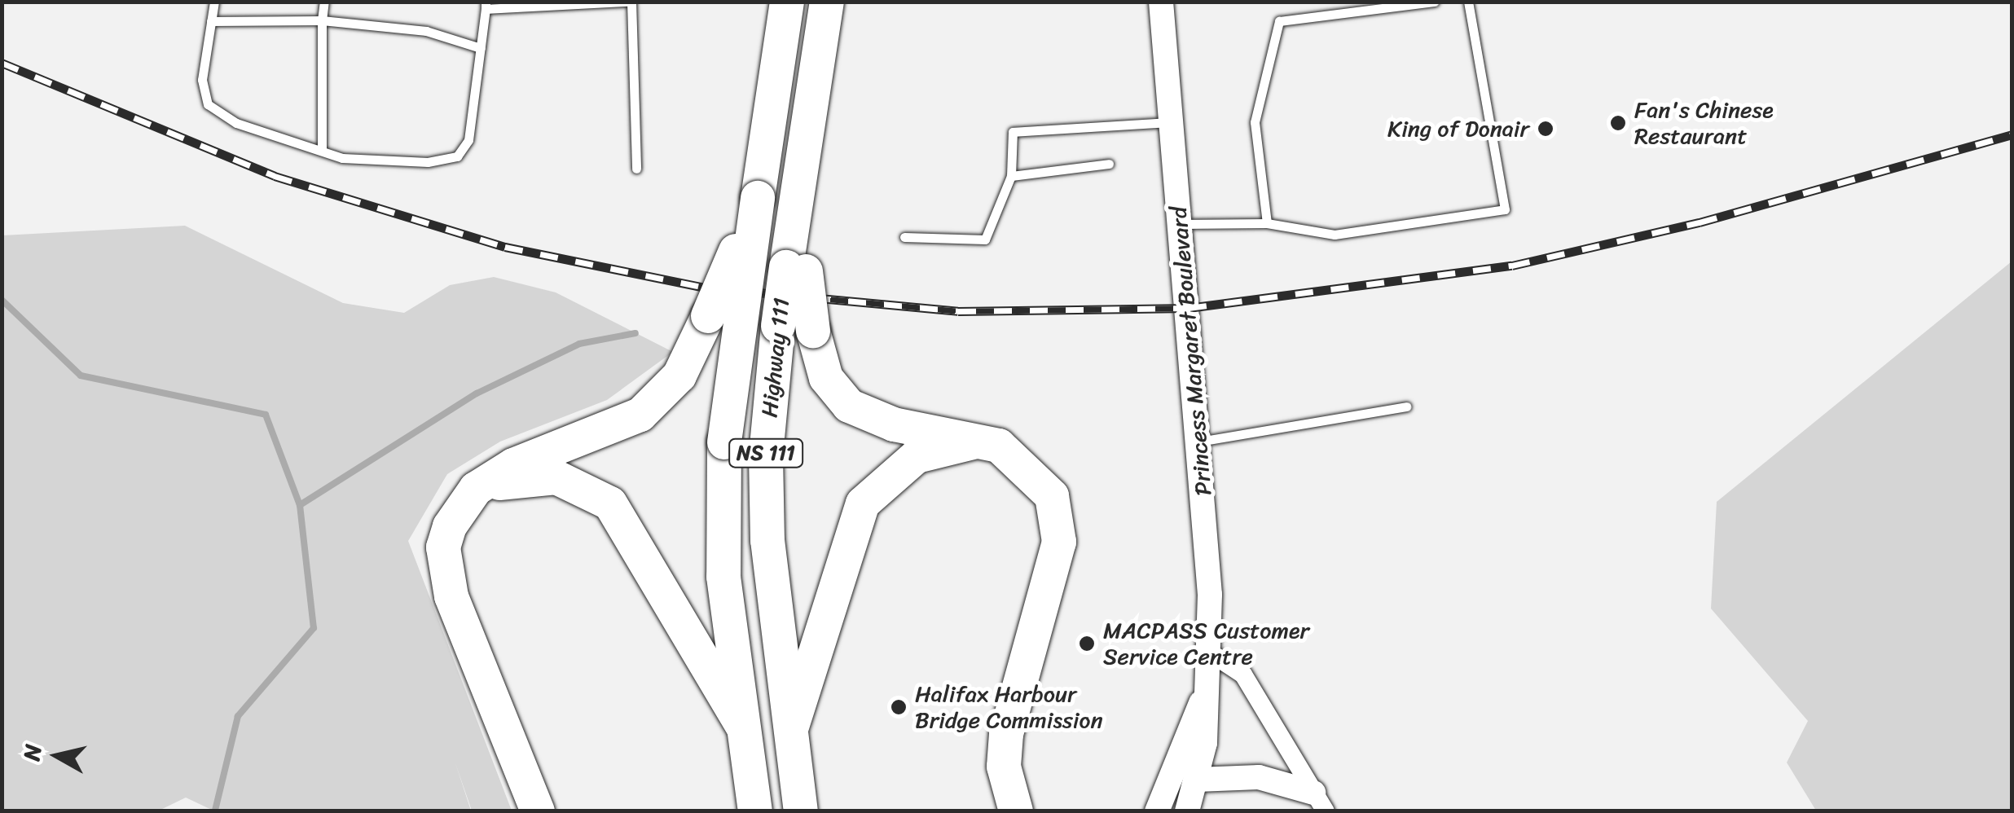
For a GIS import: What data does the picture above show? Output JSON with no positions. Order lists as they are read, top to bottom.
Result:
{
  "streets": {
    "highway": ["Highway 111", "NS 111"],
    "street": ["Princess Margaret Boulevard"]
  },
  "crossings": [
    ["Highway 111", "NS 111"]
  ],
  "places": [
    "Fan's Chinese Restaurant",
    "King of Donair",
    "MACPASS Customer Service Centre",
    "Halifax Harbour Bridge Commission"
  ],
  "north": "left"
}
